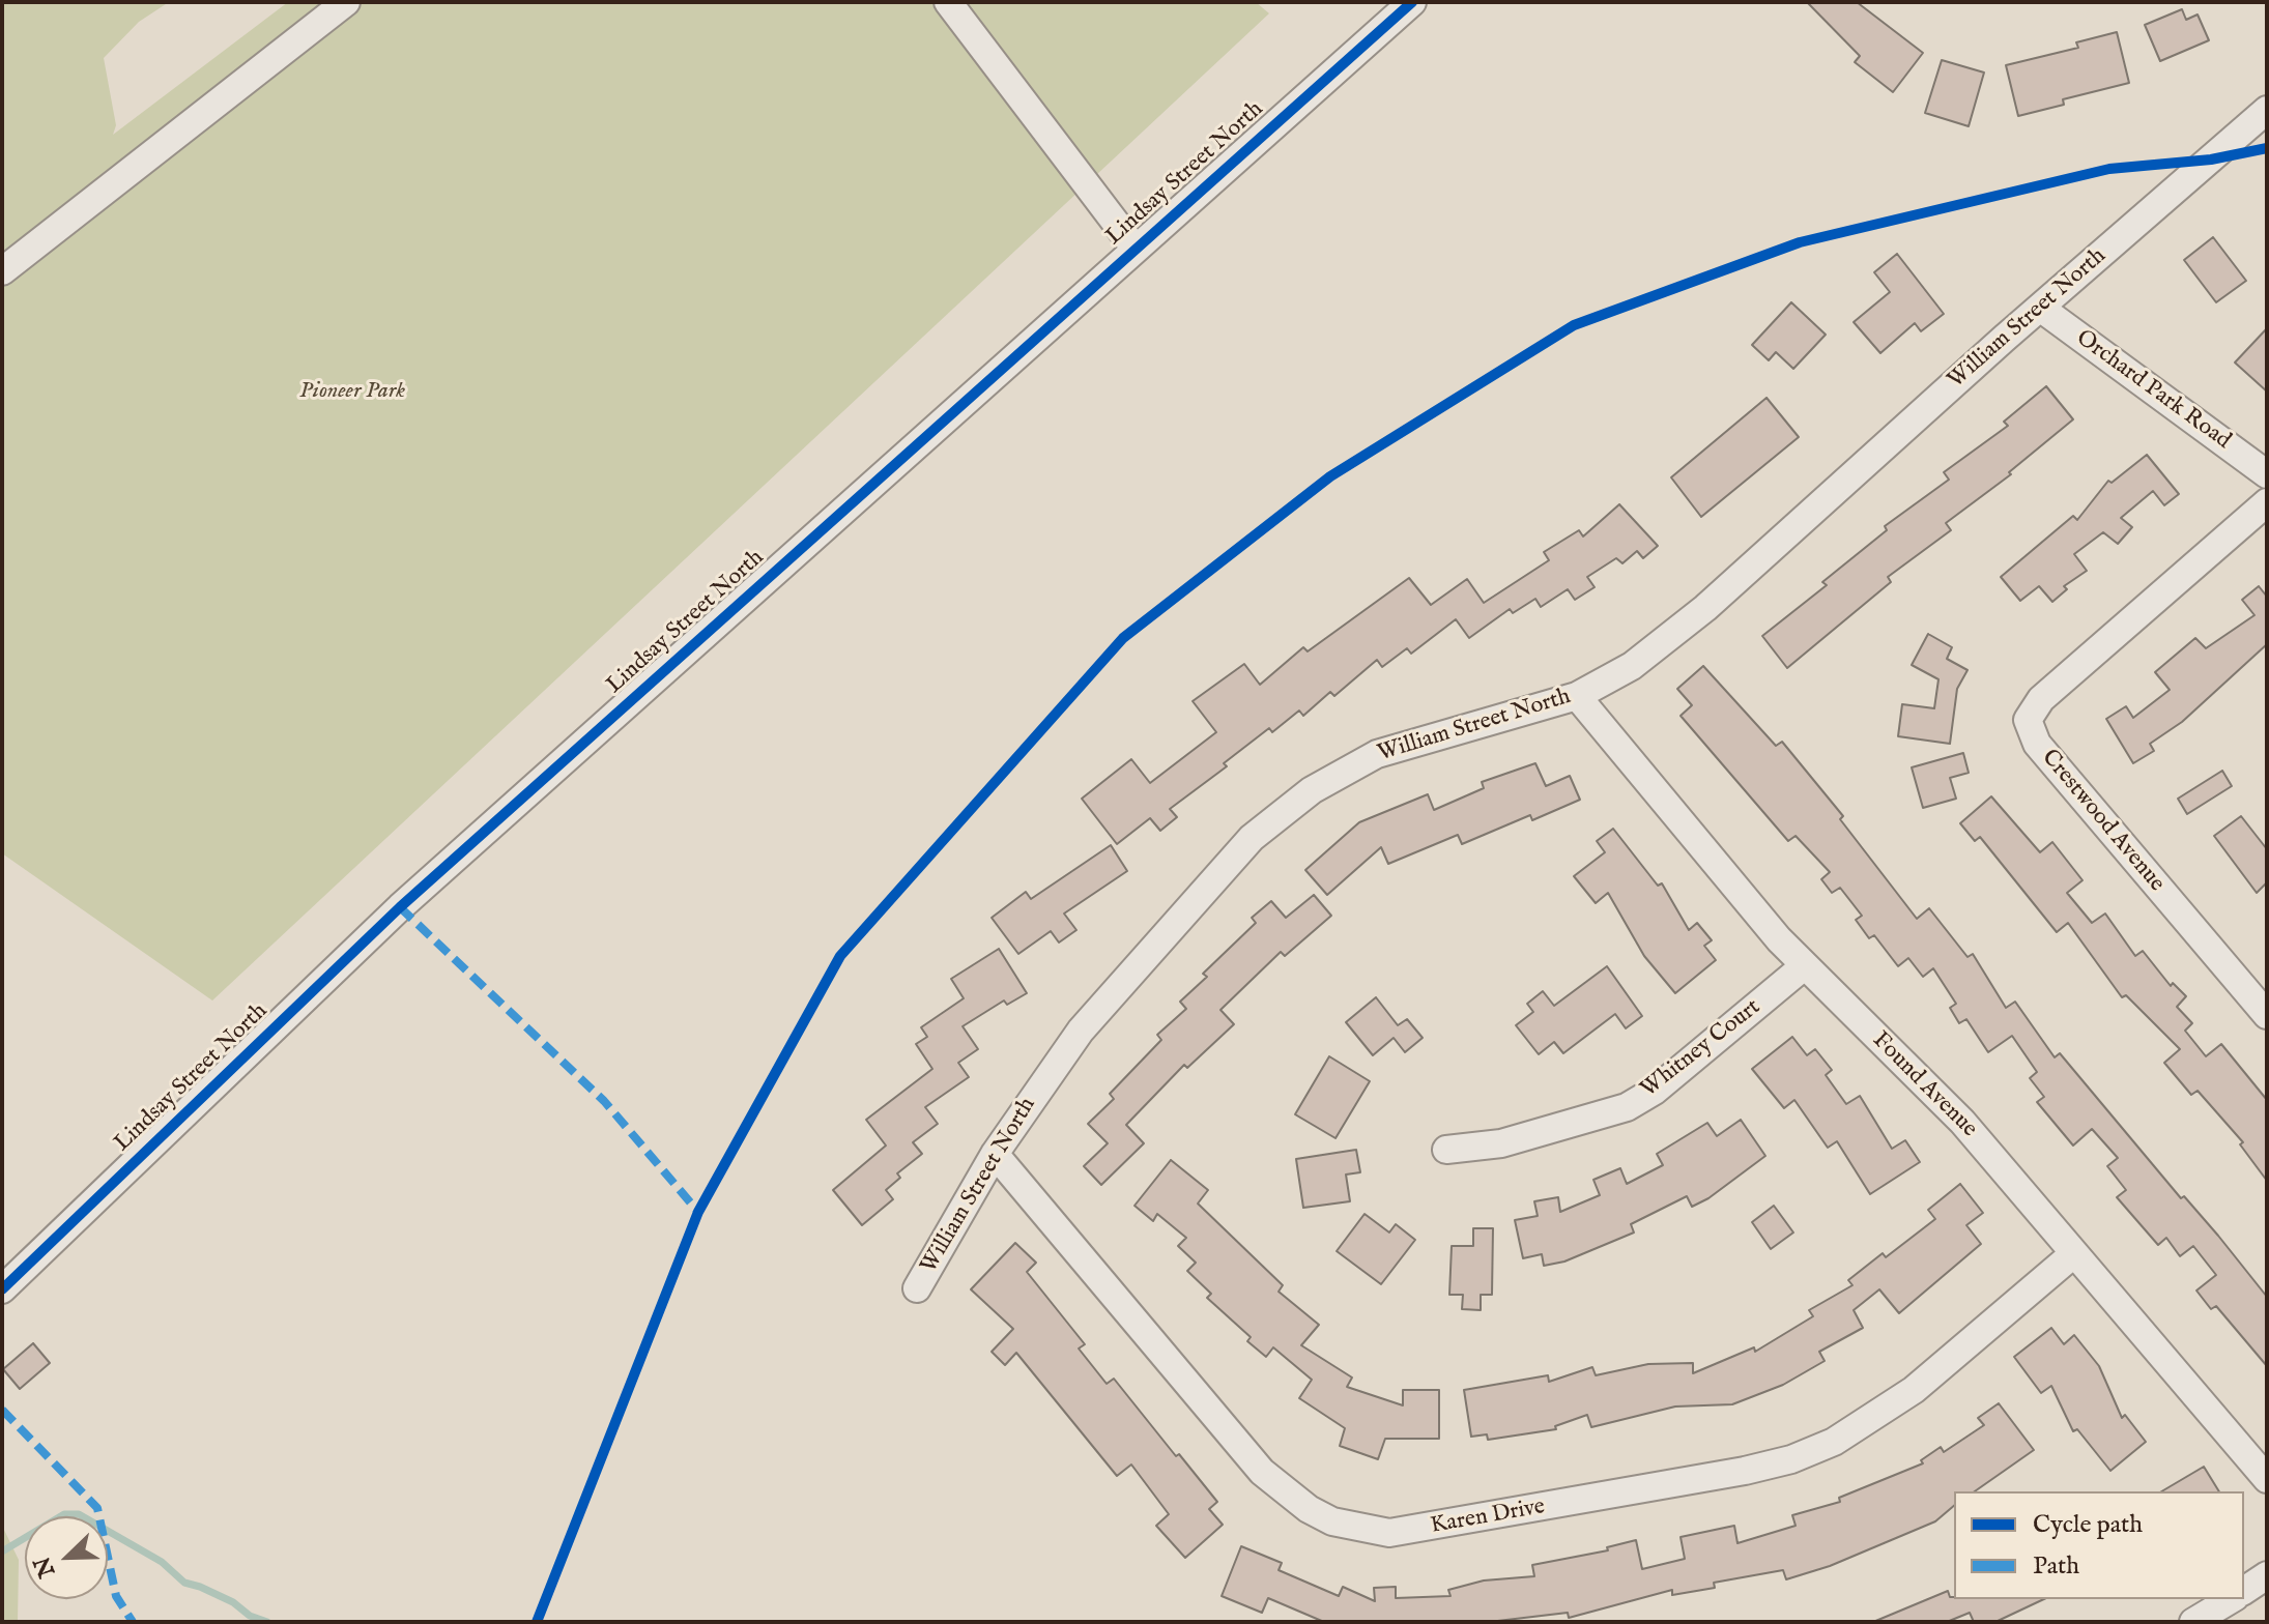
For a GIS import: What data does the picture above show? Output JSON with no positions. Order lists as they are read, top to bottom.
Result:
{
  "streets": {
    "street": [
      "Lindsay Street North",
      "William Street North",
      "Orchard Park Road",
      "Crestwood Avenue",
      "Whitney Court",
      "Found Avenue",
      "Karen Drive"
    ]
  },
  "crossings": [
    ["William Street North", "Orchard Park Road"],
    ["William Street North", "Found Avenue"],
    ["William Street North", "Karen Drive"],
    ["Whitney Court", "Found Avenue"],
    ["Found Avenue", "Karen Drive"]
  ],
  "parks": ["Pioneer Park"],
  "legend": ["Cycle path", "Path"],
  "north": "bottom left"
}
